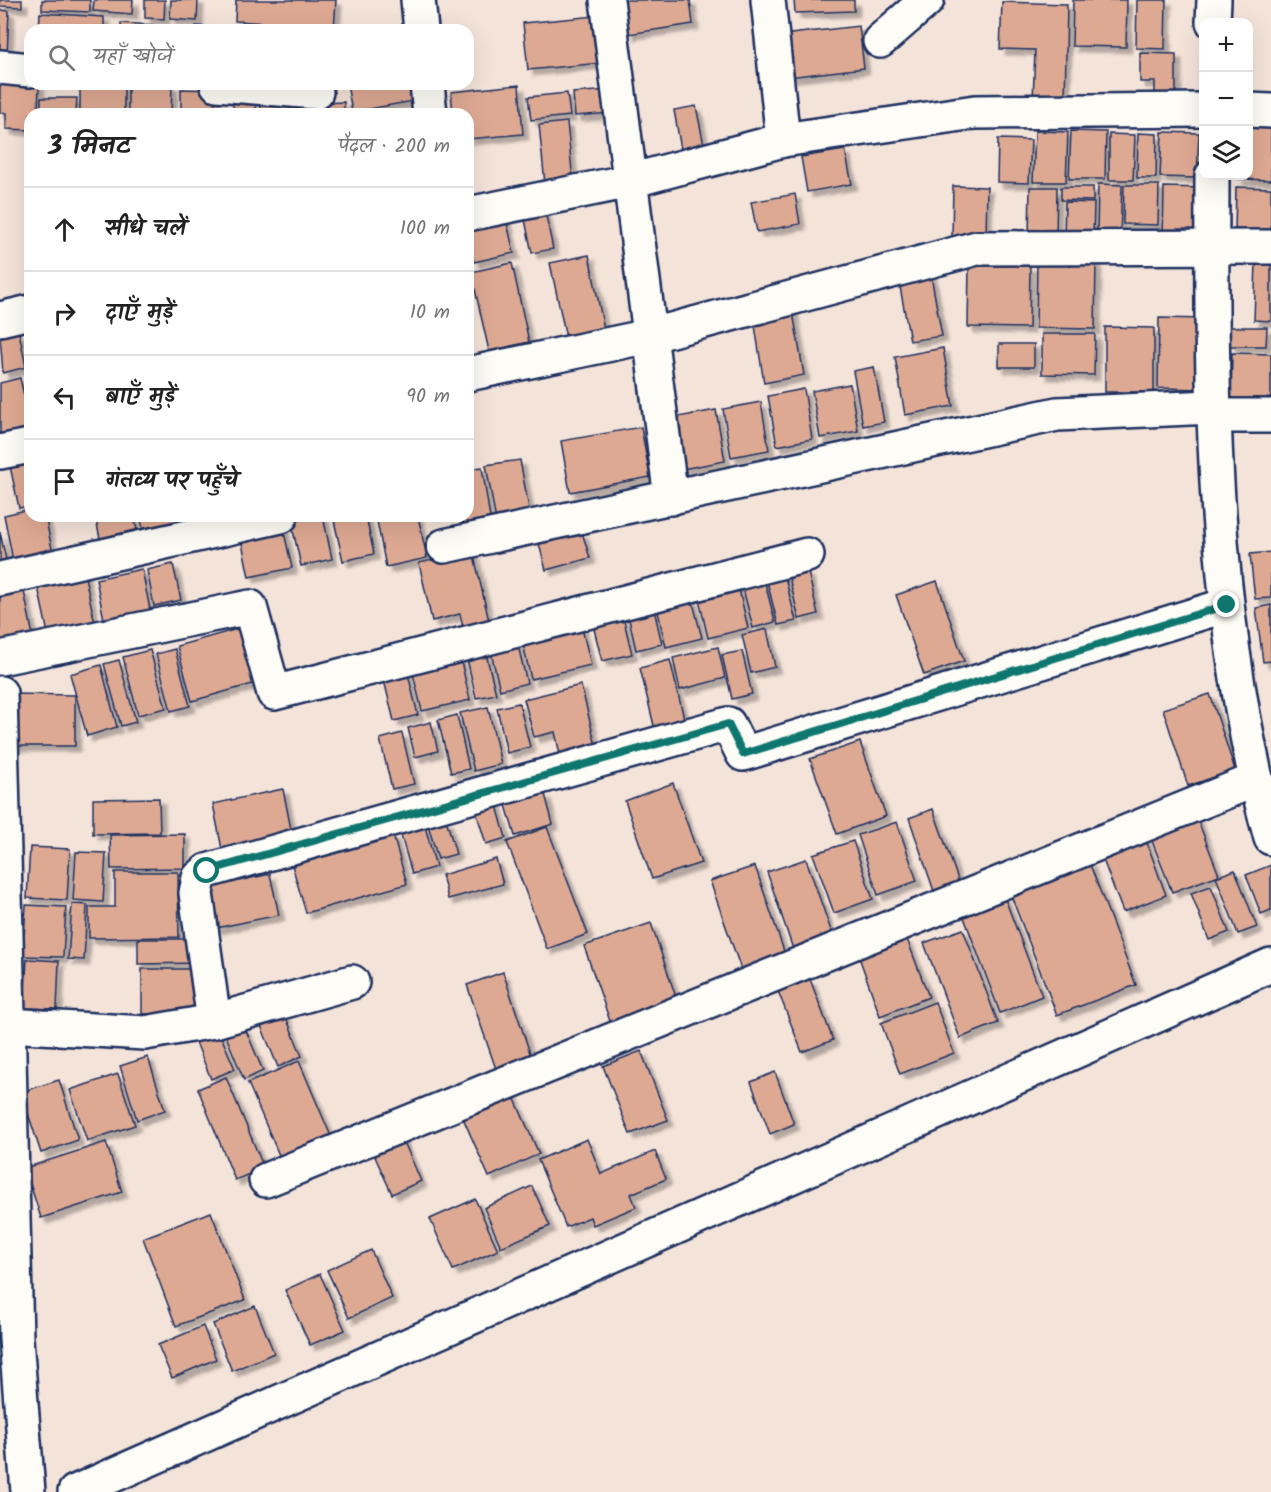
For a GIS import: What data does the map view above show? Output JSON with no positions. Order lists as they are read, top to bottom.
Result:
{
  "page": {
    "map_buttons": ["+", "−"],
    "search": "यहाँ खोजें",
    "heading": ["3 मिनट", "पैदल · 200 m"],
    "list": [
      ["सीधे चलें", "100 m"],
      ["दाएँ मुड़ें", "10 m"],
      ["बाएँ मुड़ें", "90 m"],
      "गंतव्य पर पहुँचे"
    ]
  }
}
